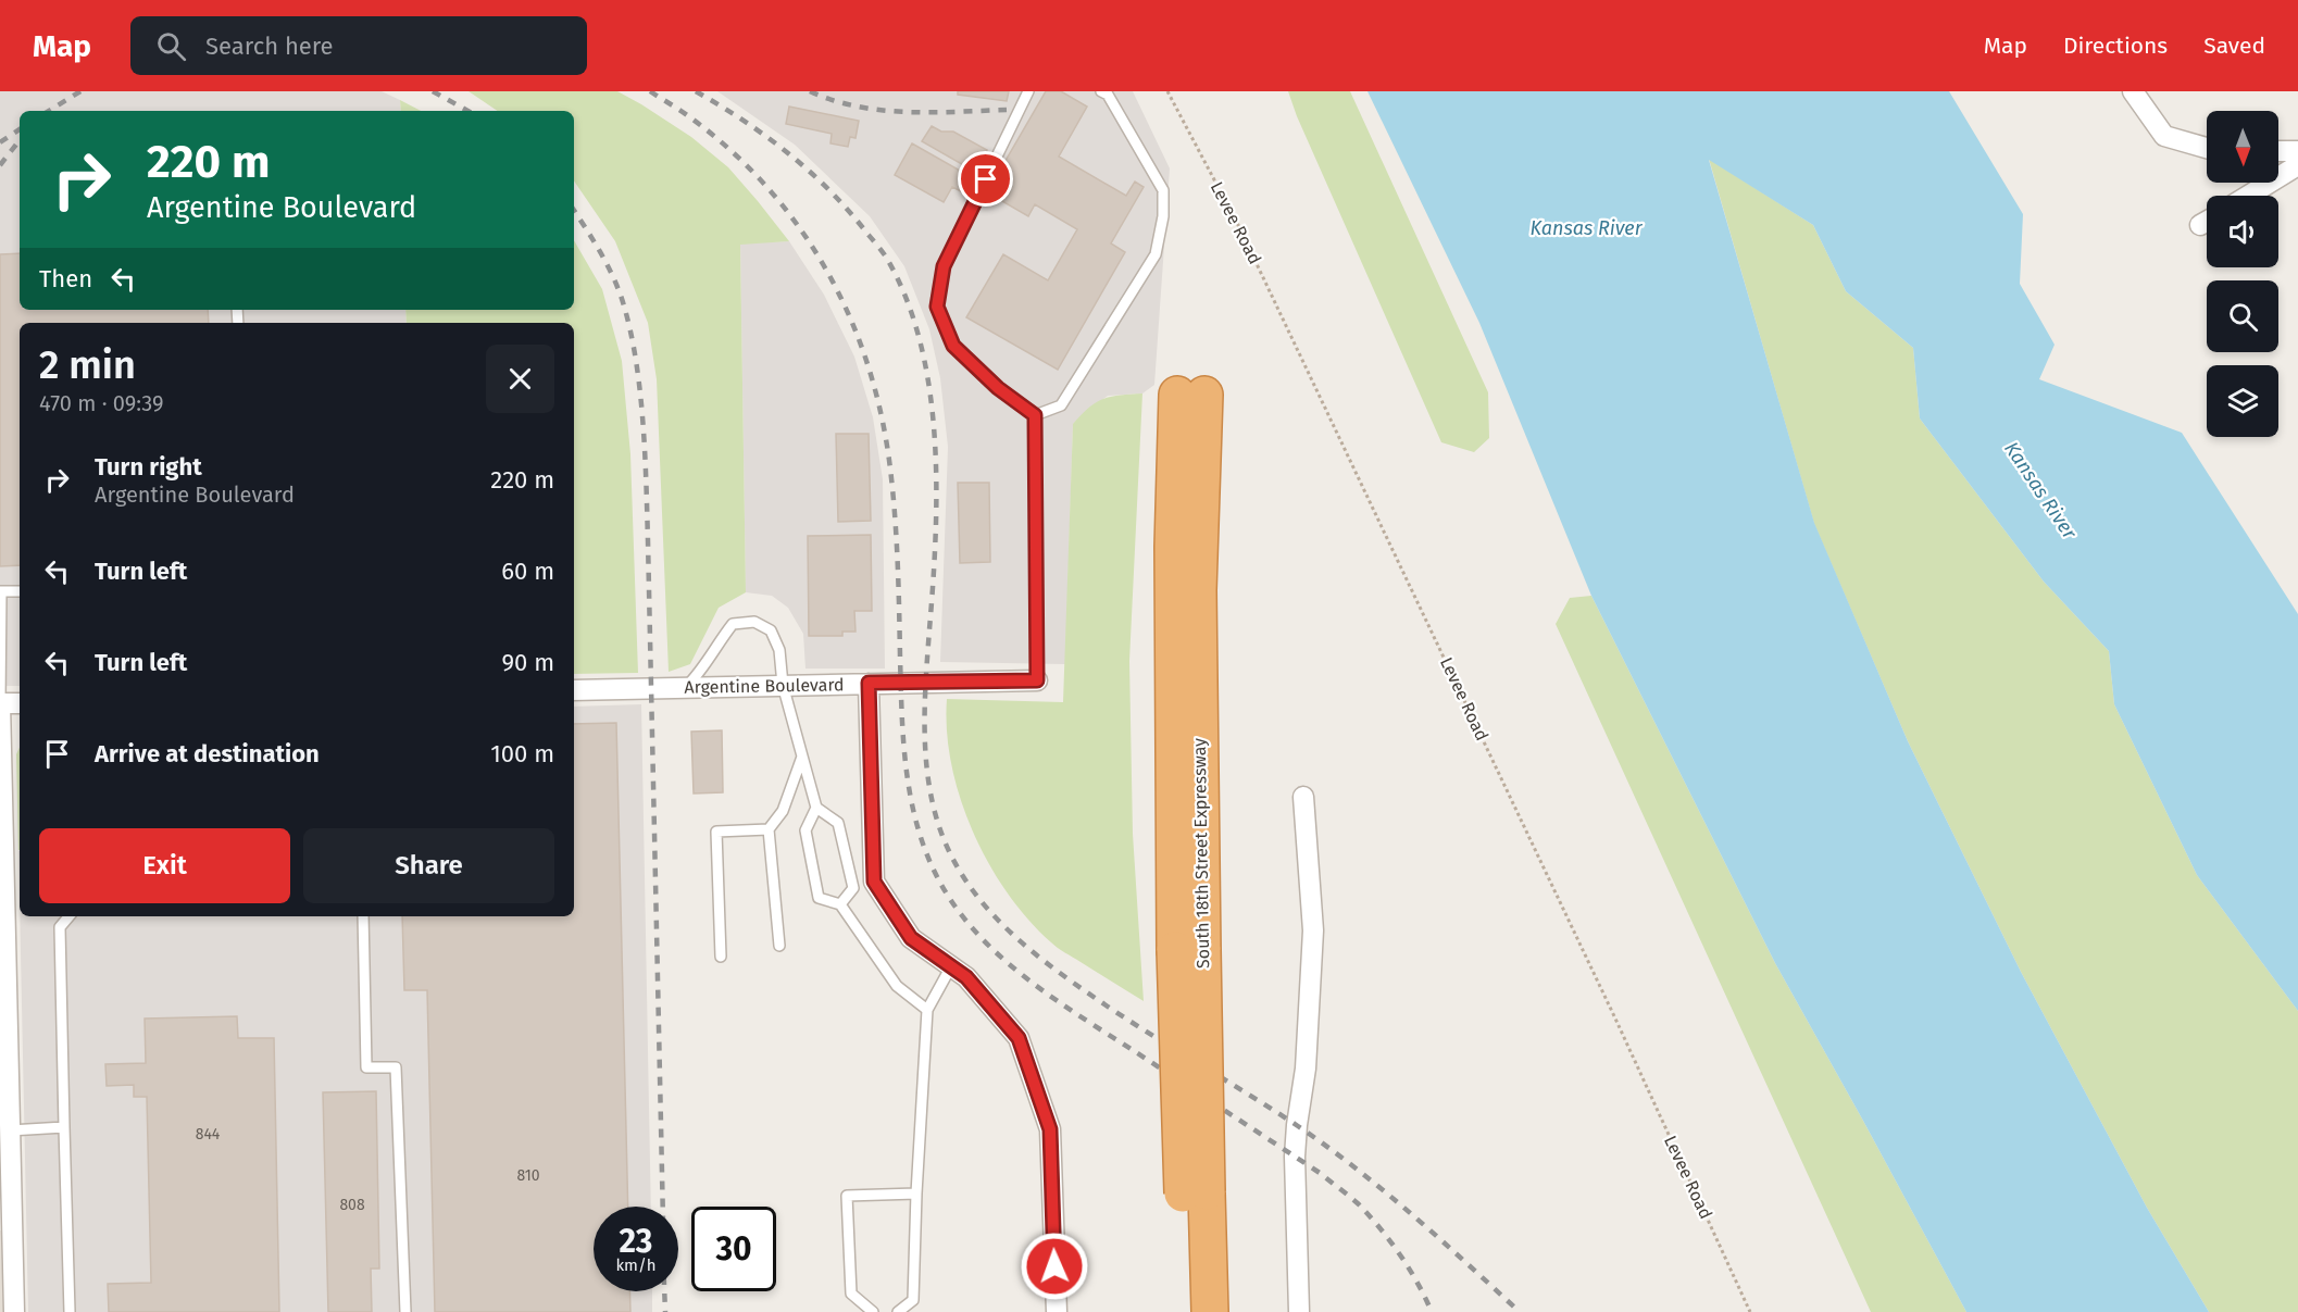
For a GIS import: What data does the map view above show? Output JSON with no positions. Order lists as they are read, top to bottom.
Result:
{
  "streets": {
    "highway": ["South 18th Street Expressway"],
    "street": ["Argentine Boulevard"],
    "path": ["Levee Road"]
  },
  "water": ["Kansas River"],
  "house_numbers": ["844", "810", "808"],
  "north": "bottom",
  "page": {
    "header": "Map",
    "search": "Search here",
    "nav": ["Map", "Directions", "Saved"],
    "turn": ["220 m", "Argentine Boulevard"],
    "then": "Then",
    "heading": ["2 min", "470 m · 09:39"],
    "list": [
      {
        "name": "Turn right",
        "note": "Argentine Boulevard",
        "value": "220 m"
      },
      {
        "name": "Turn left",
        "value": "60 m"
      },
      {
        "name": "Turn left",
        "value": "90 m"
      },
      {
        "name": "Arrive at destination",
        "value": "100 m"
      }
    ],
    "buttons": ["Exit", "Share"],
    "speed": "23 km/h",
    "limit": "30"
  }
}
